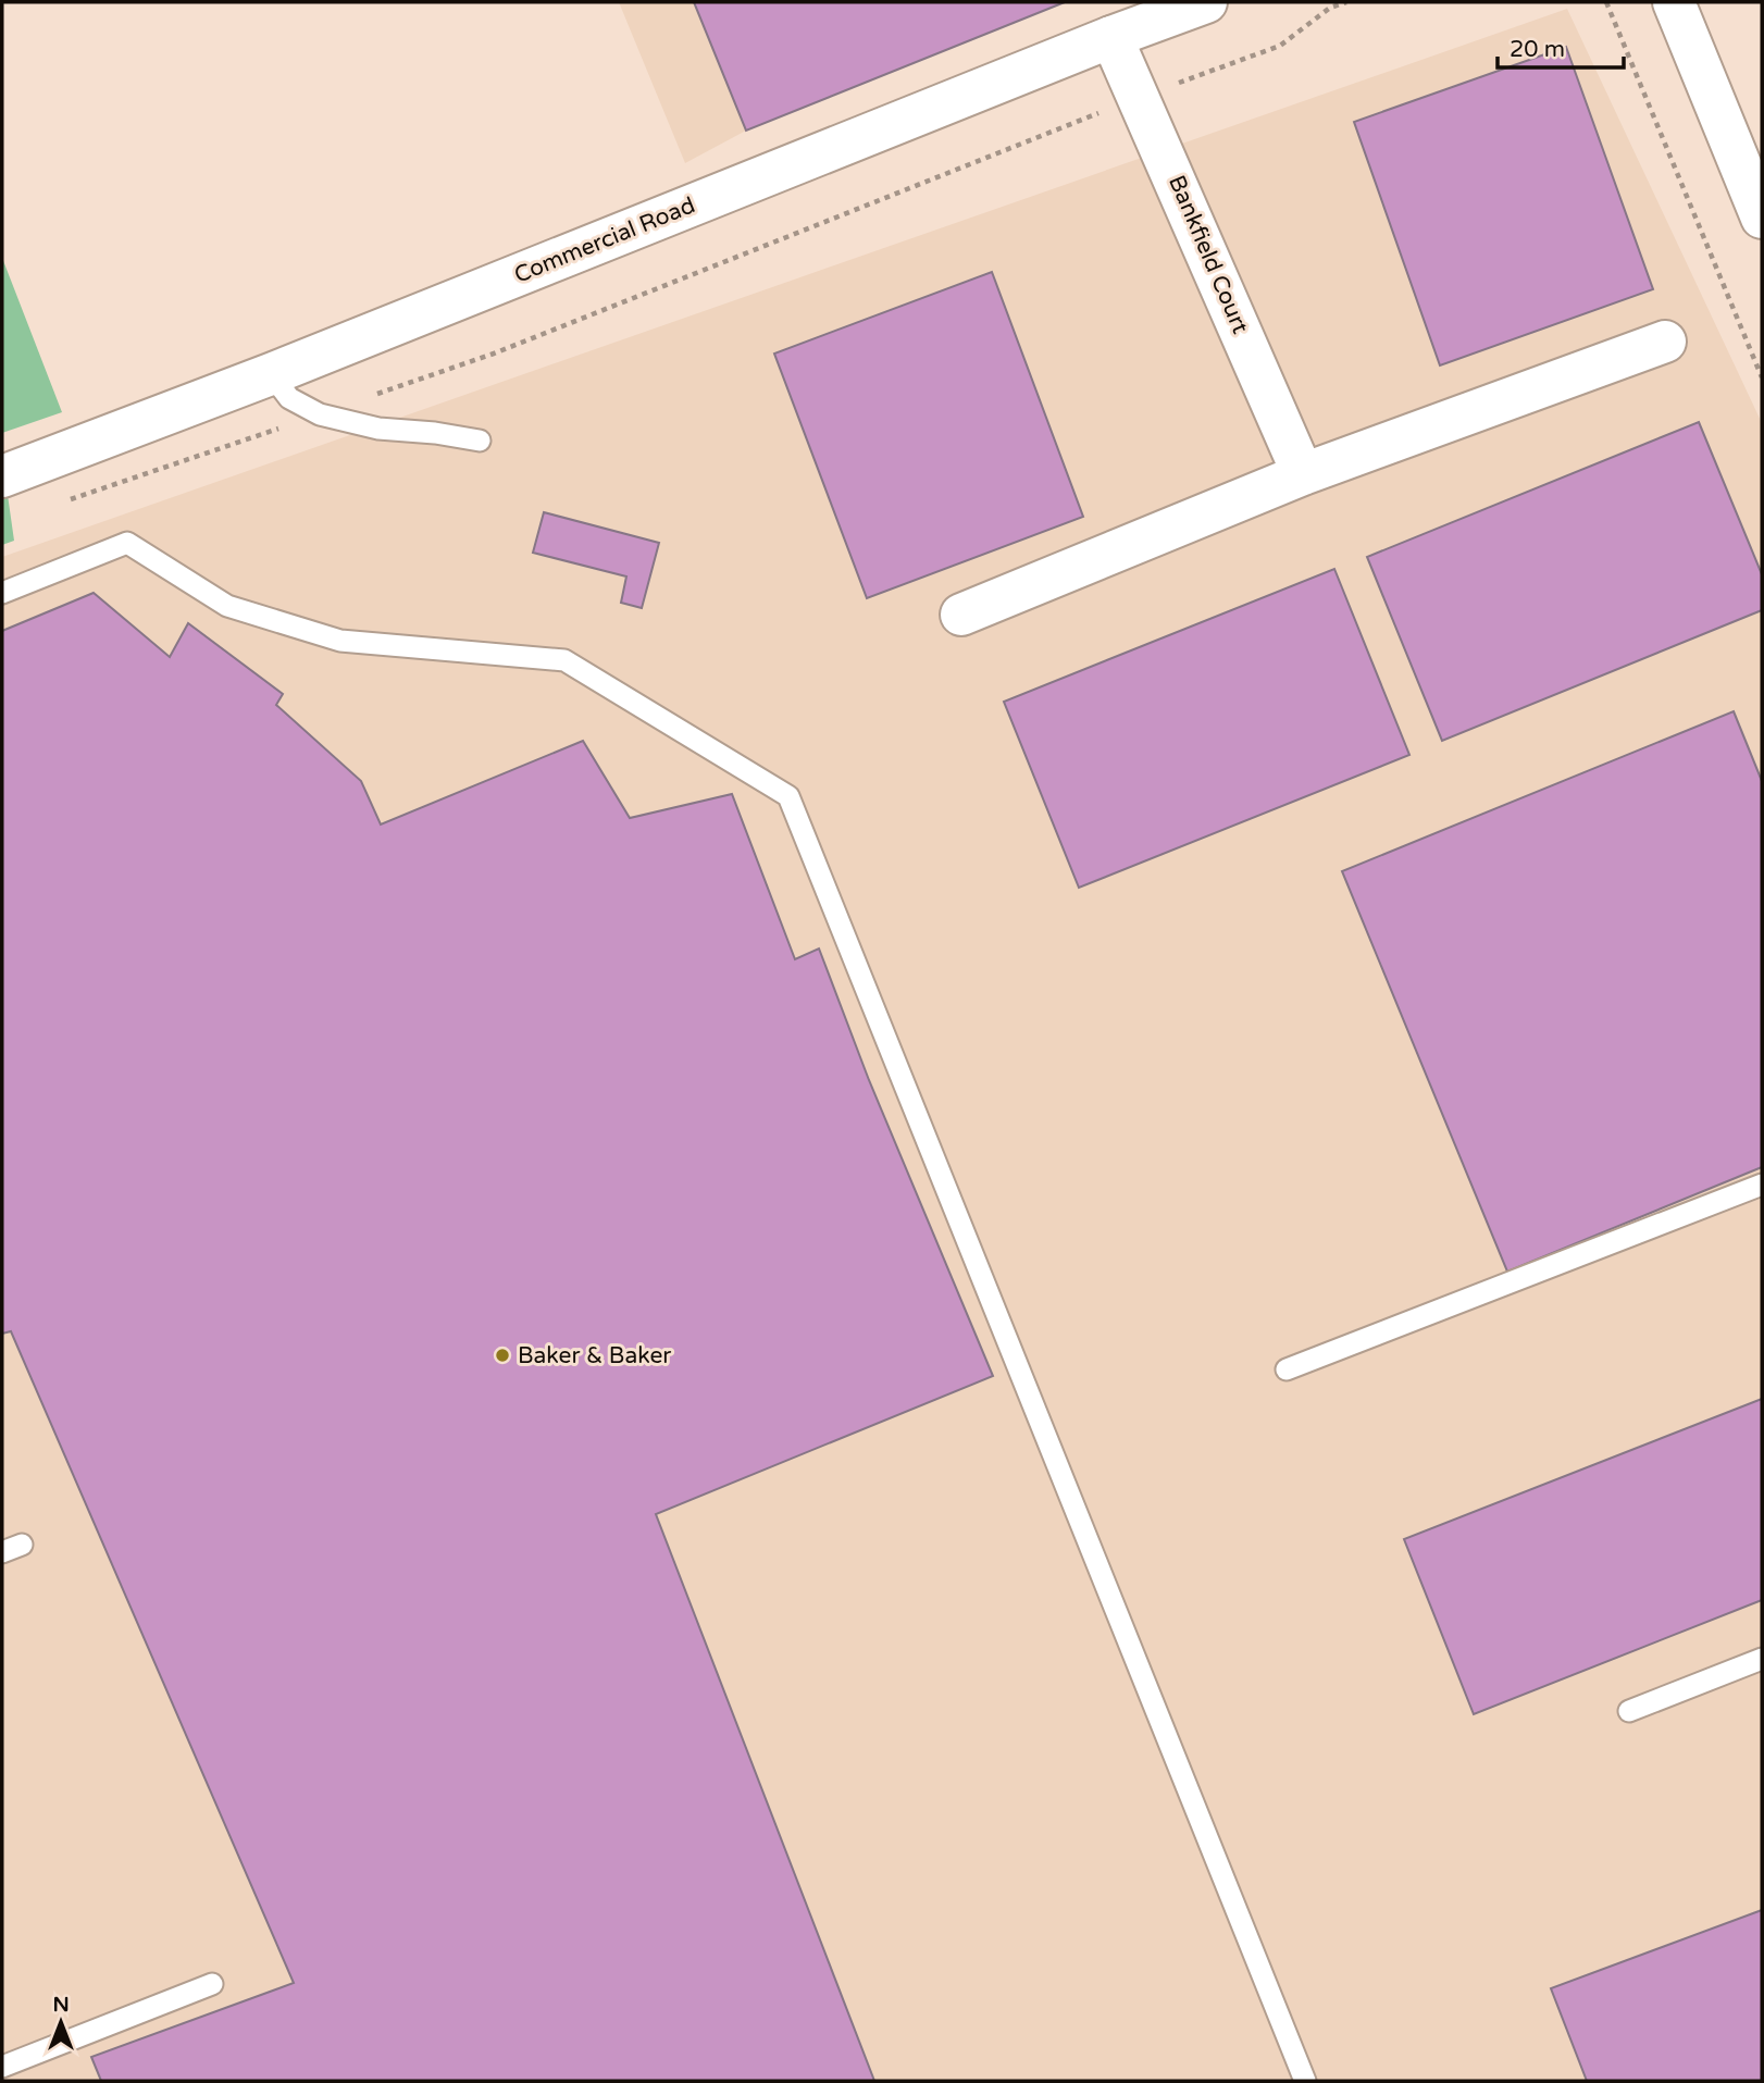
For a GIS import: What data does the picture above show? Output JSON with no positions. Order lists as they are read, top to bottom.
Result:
{
  "streets": {
    "street": ["Commercial Road", "Bankfield Court"]
  },
  "crossings": [
    ["Commercial Road", "Bankfield Court"]
  ],
  "places": ["Baker & Baker"],
  "scale_bar": "20 m",
  "north": "top"
}
